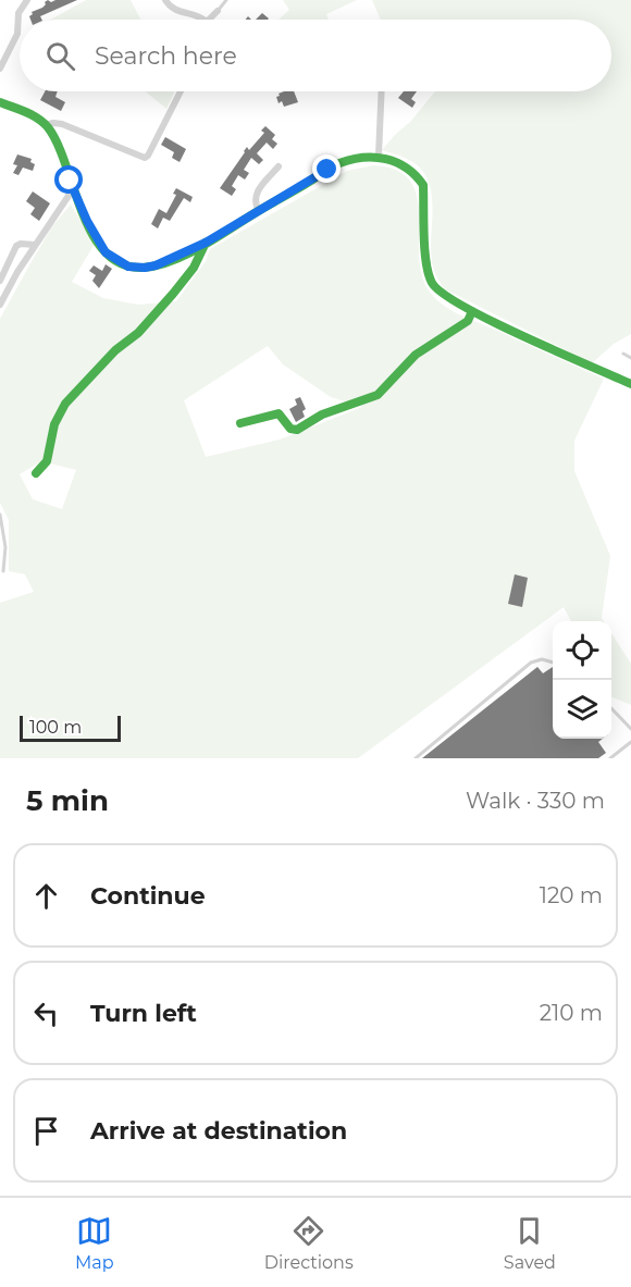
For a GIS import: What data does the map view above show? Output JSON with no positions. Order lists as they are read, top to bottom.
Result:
{
  "scale_bar": "100 m",
  "page": {
    "search": "Search here",
    "scale": "100 m",
    "heading": ["5 min", "Walk · 330 m"],
    "list": [
      ["Continue", "120 m"],
      ["Turn left", "210 m"],
      "Arrive at destination"
    ],
    "nav": ["Map", "Directions", "Saved"]
  }
}
